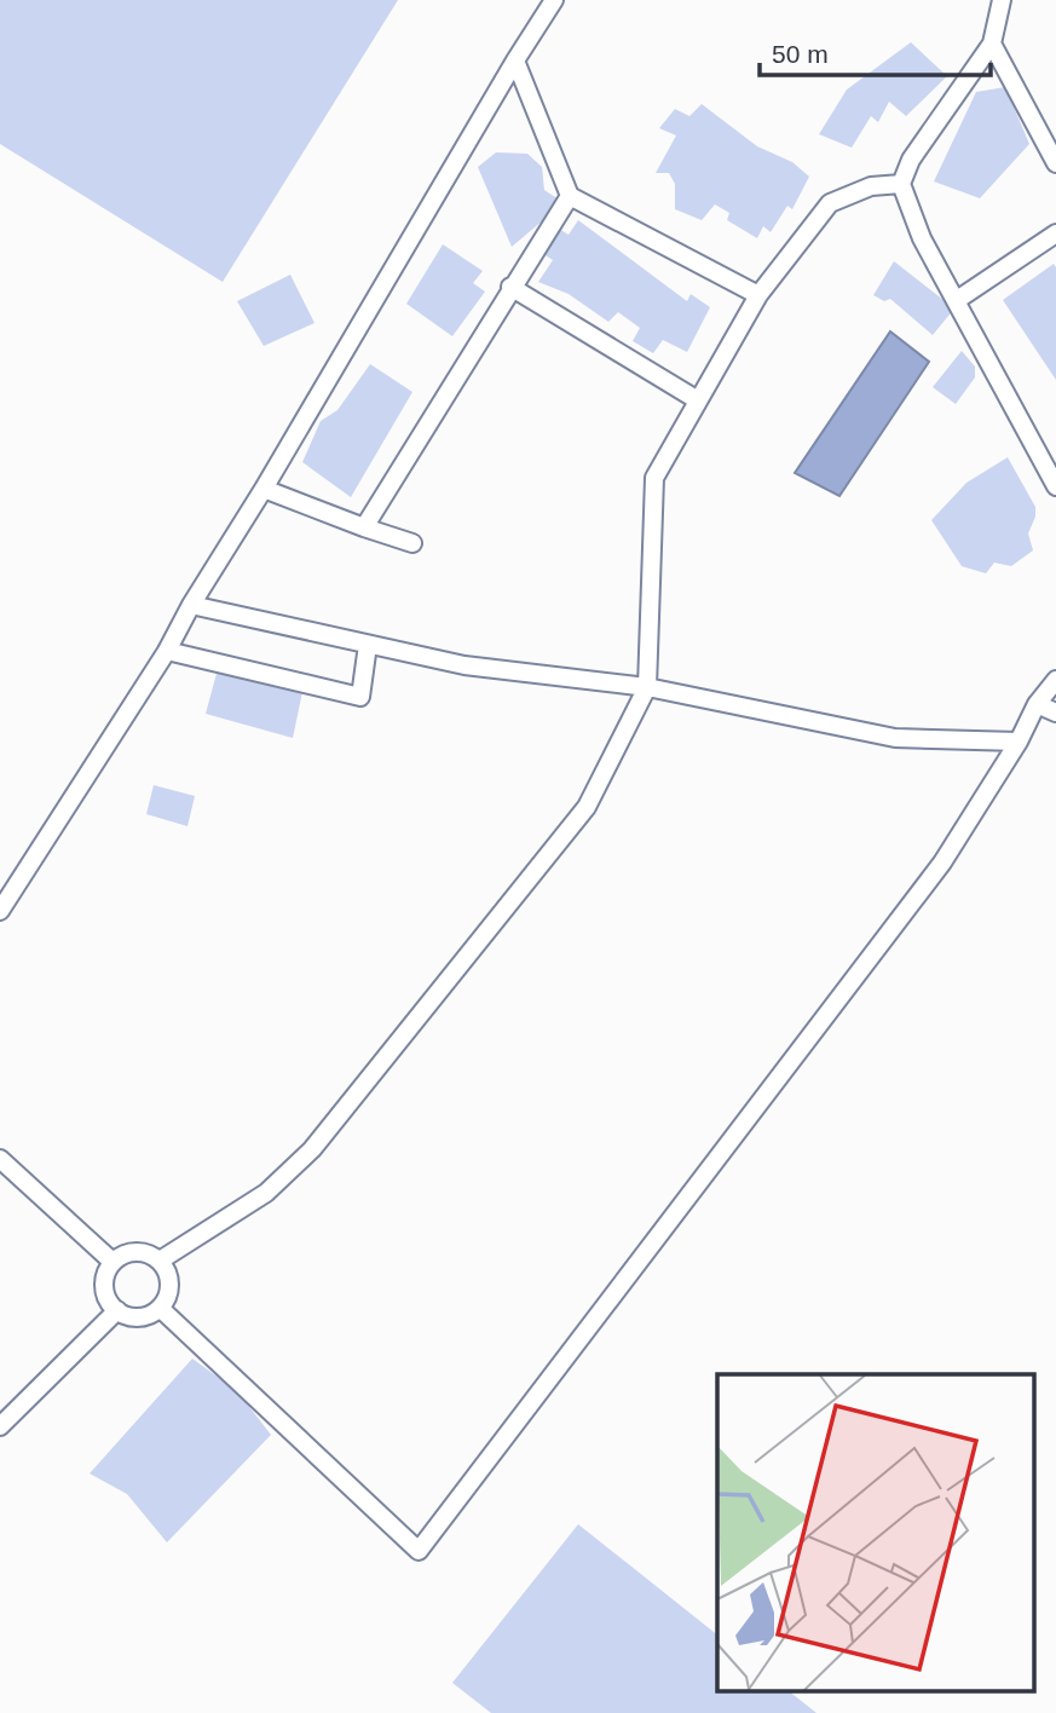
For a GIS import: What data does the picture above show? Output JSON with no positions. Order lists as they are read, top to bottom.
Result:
{
  "scale_bar": "50 m"
}
